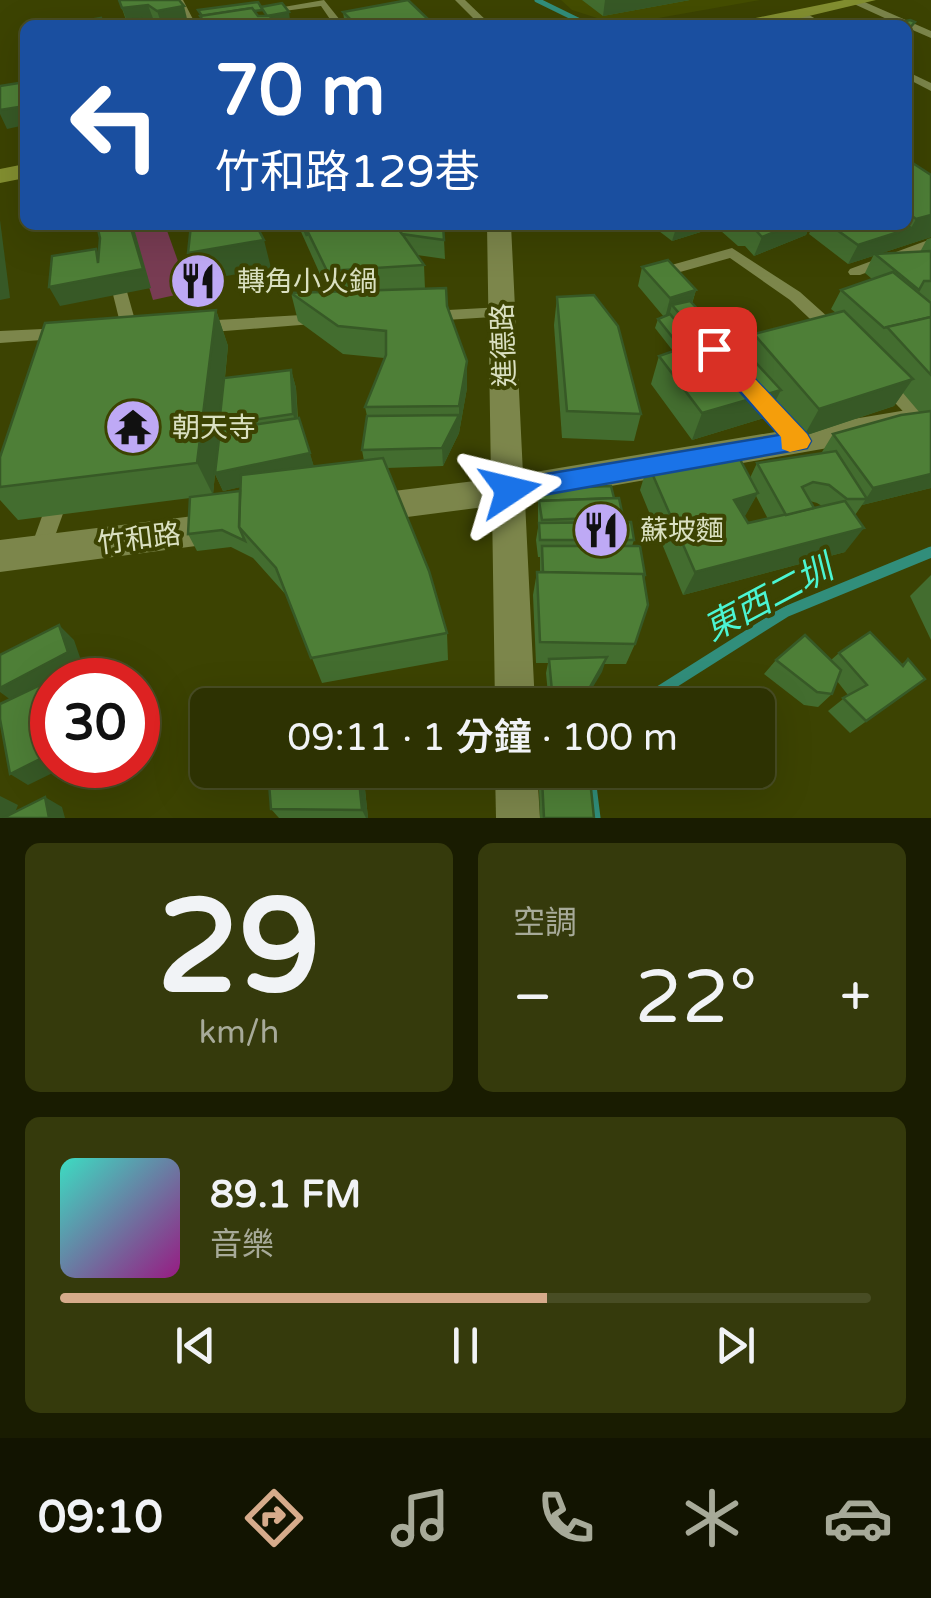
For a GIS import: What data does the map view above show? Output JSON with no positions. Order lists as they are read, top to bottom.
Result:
{
  "streets": {
    "street": ["進德路", "竹和路"]
  },
  "water": ["東西二圳"],
  "places": {
    "restaurant": ["轉角小火鍋", "蘇坡麵"],
    "temple": ["朝天寺"]
  },
  "page": {
    "turn": ["70 m", "竹和路129巷"],
    "limit": "30",
    "trip": "09:11 · 1 分鐘 · 100 m",
    "tile": [
      ["29", "km/h"],
      "空調"
    ],
    "heat": ["−", "22°", "+"],
    "song": ["89.1 FM", "音樂"],
    "tabs": "09:10"
  }
}
